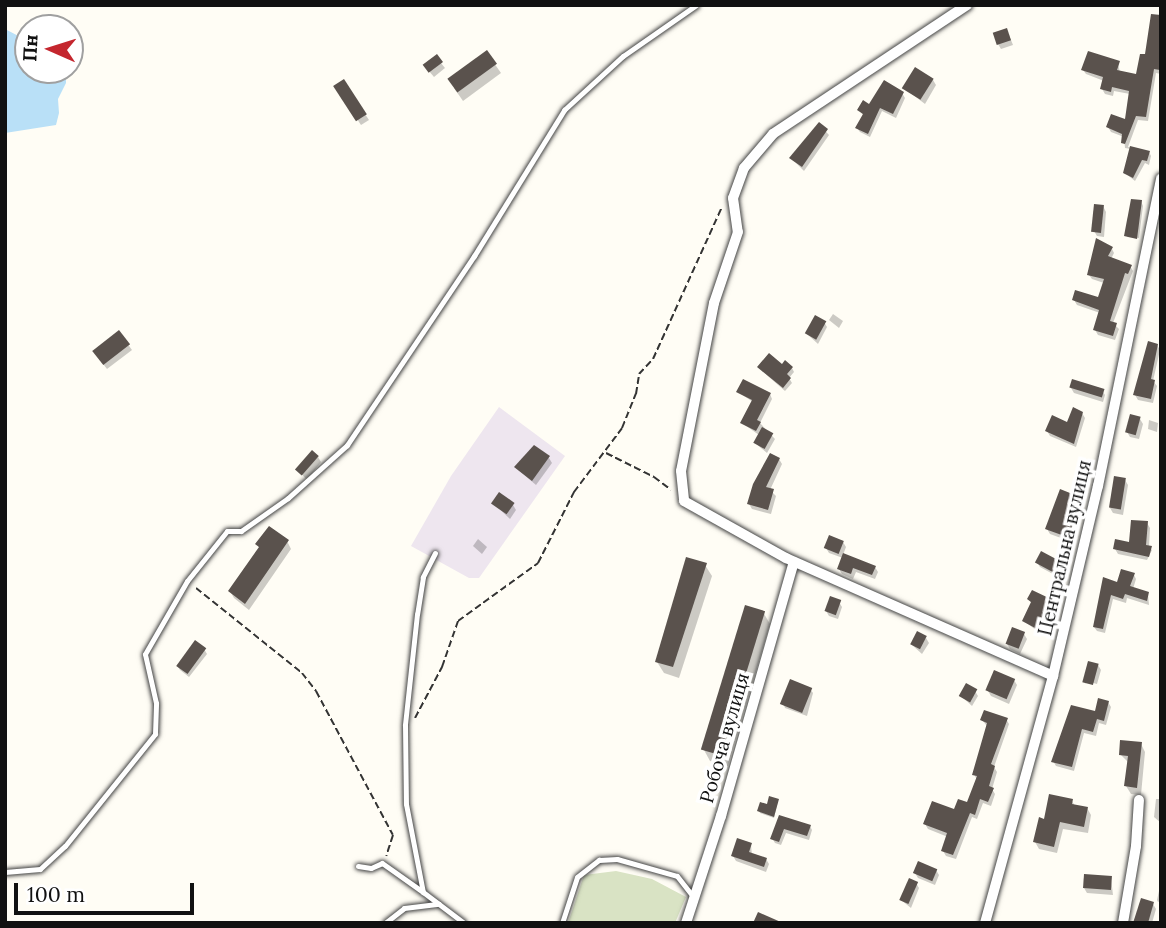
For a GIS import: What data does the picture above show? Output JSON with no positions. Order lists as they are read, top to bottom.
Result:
{
  "streets": {
    "street": ["Центральна вулиця", "Робоча вулиця"]
  },
  "scale_bar": "100 m",
  "north": "left"
}
